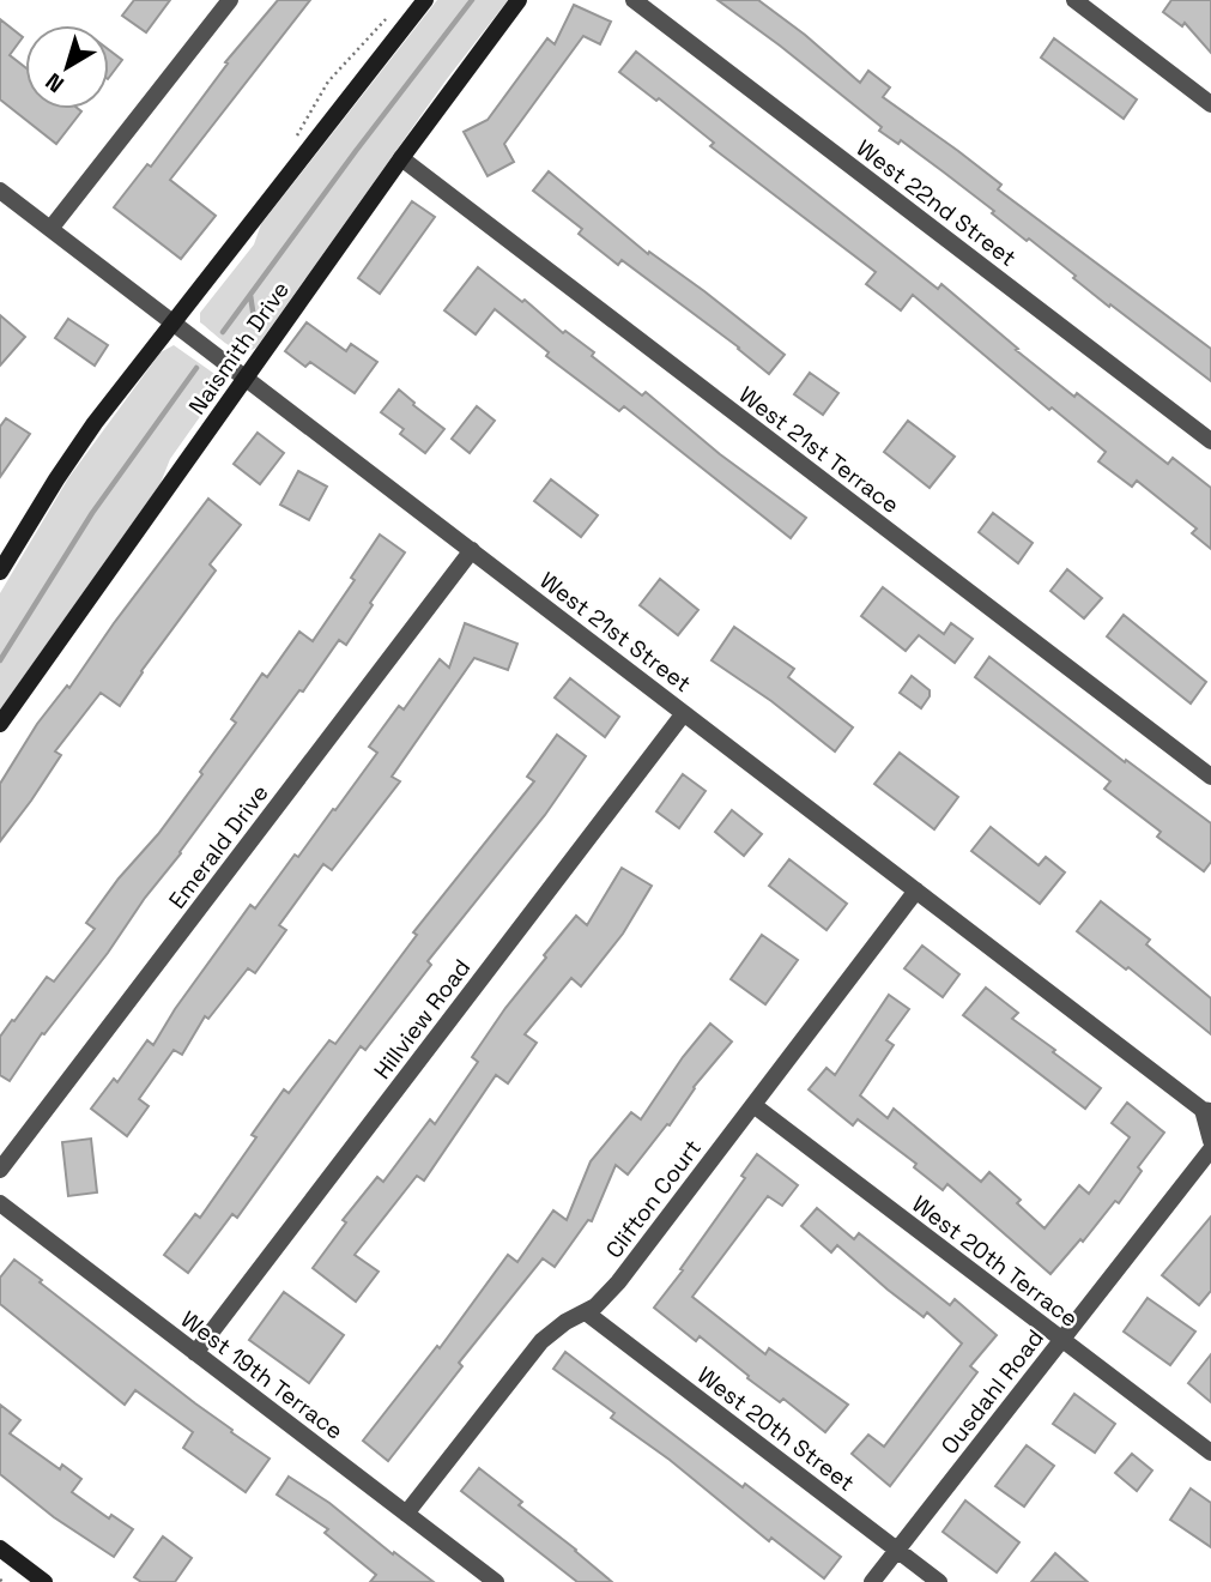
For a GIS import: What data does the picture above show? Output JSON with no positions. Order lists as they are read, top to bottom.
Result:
{
  "streets": {
    "street": [
      "West 22nd Street",
      "Naismith Drive",
      "West 21st Terrace",
      "West 21st Street",
      "Emerald Drive",
      "Hillview Road",
      "Clifton Court",
      "West 20th Terrace",
      "West 19th Terrace",
      "Ousdahl Road",
      "West 20th Street"
    ]
  },
  "crossings": [
    ["Naismith Drive", "West 21st Terrace"],
    ["Naismith Drive", "West 21st Street"],
    ["West 21st Street", "Emerald Drive"],
    ["West 21st Street", "Hillview Road"],
    ["West 21st Street", "Clifton Court"],
    ["Hillview Road", "West 19th Terrace"],
    ["Clifton Court", "West 20th Terrace"],
    ["Clifton Court", "West 19th Terrace"],
    ["Clifton Court", "West 20th Street"],
    ["West 20th Terrace", "Ousdahl Road"],
    ["Ousdahl Road", "West 20th Street"]
  ],
  "north": "bottom left"
}
